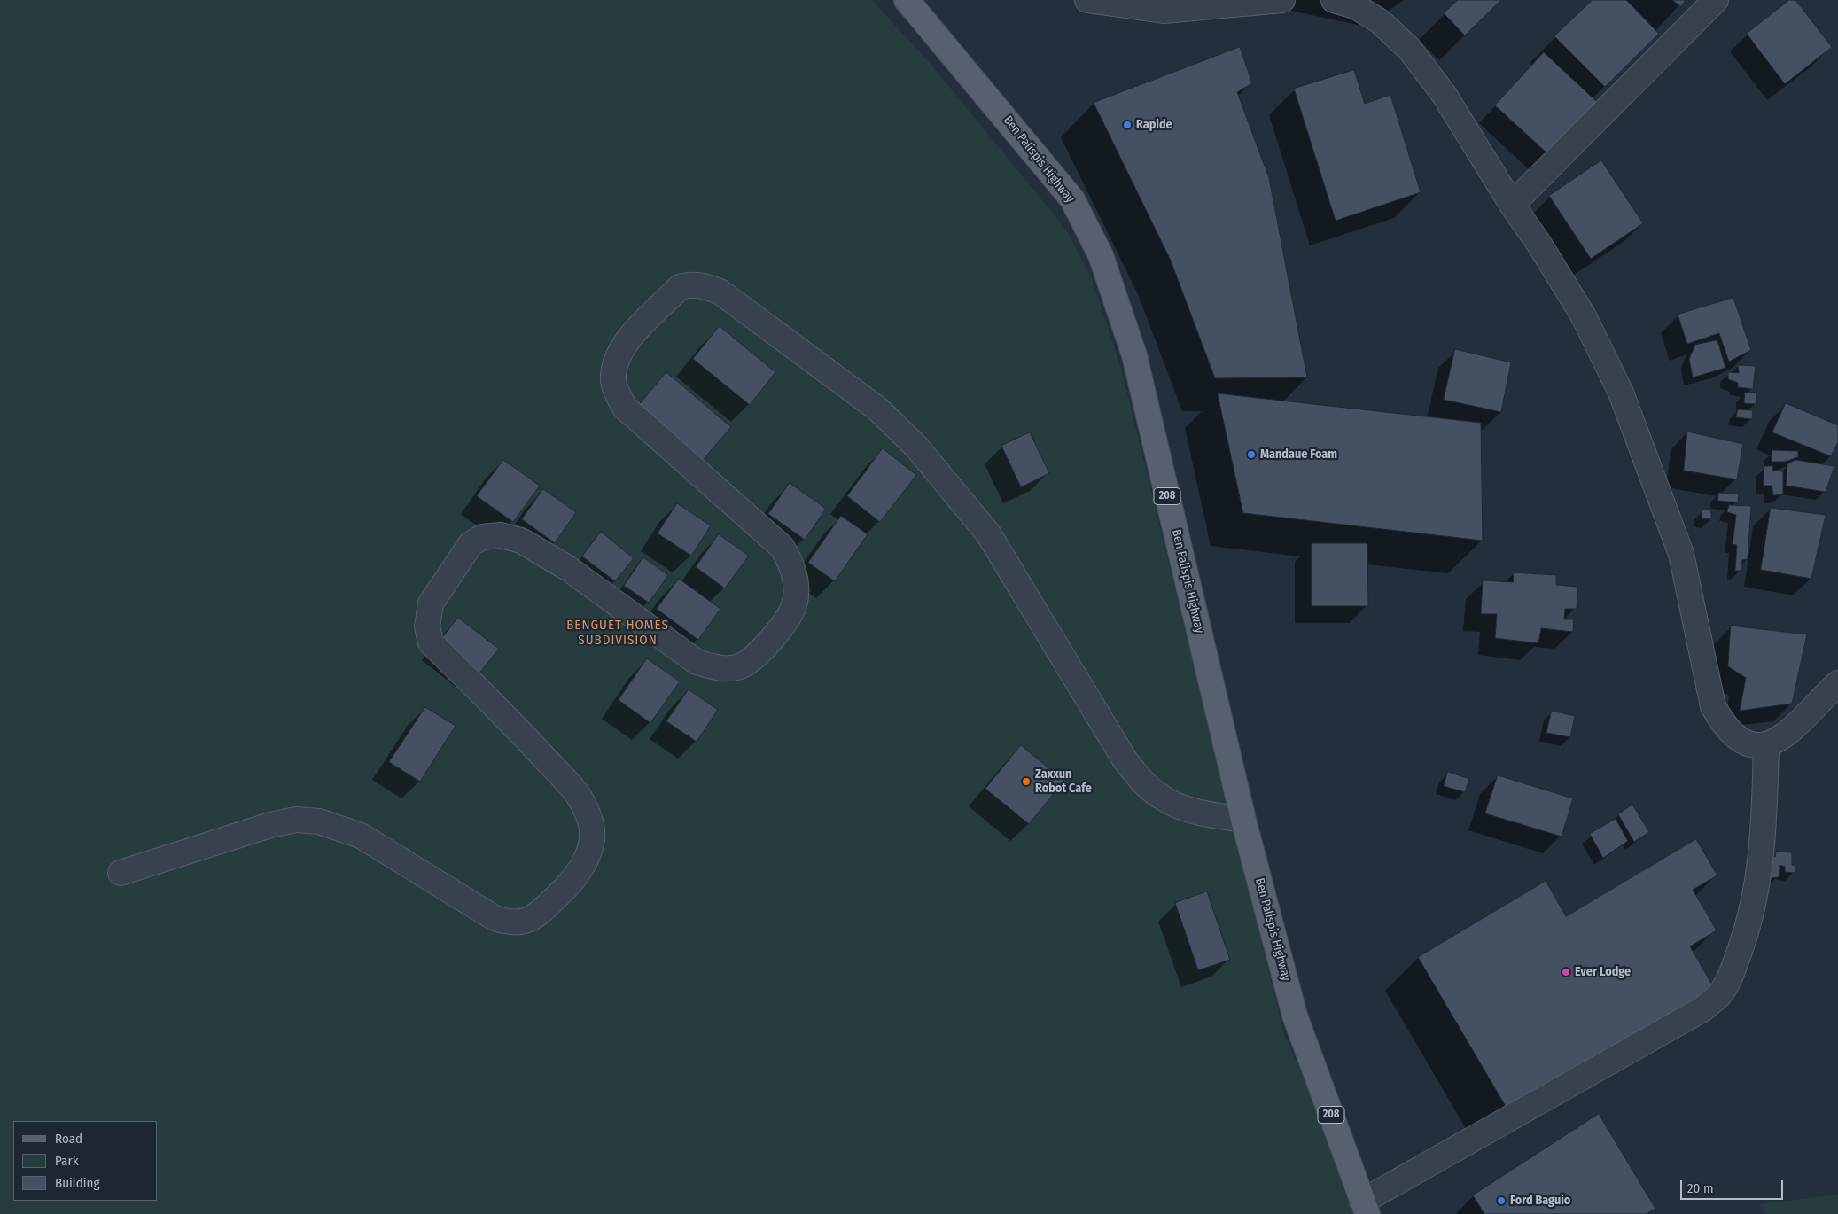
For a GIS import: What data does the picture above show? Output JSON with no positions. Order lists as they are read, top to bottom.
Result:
{
  "streets": {
    "main road": ["Ben Palispis Highway", "208"]
  },
  "districts": ["BENGUET HOMES SUBDIVISION"],
  "places": [
    "Rapide",
    "Mandaue Foam",
    "Zaxxun Robot Cafe",
    "Ever Lodge",
    "Ford Baguio"
  ],
  "legend": ["Road", "Park", "Building"],
  "scale_bar": "20 m"
}
